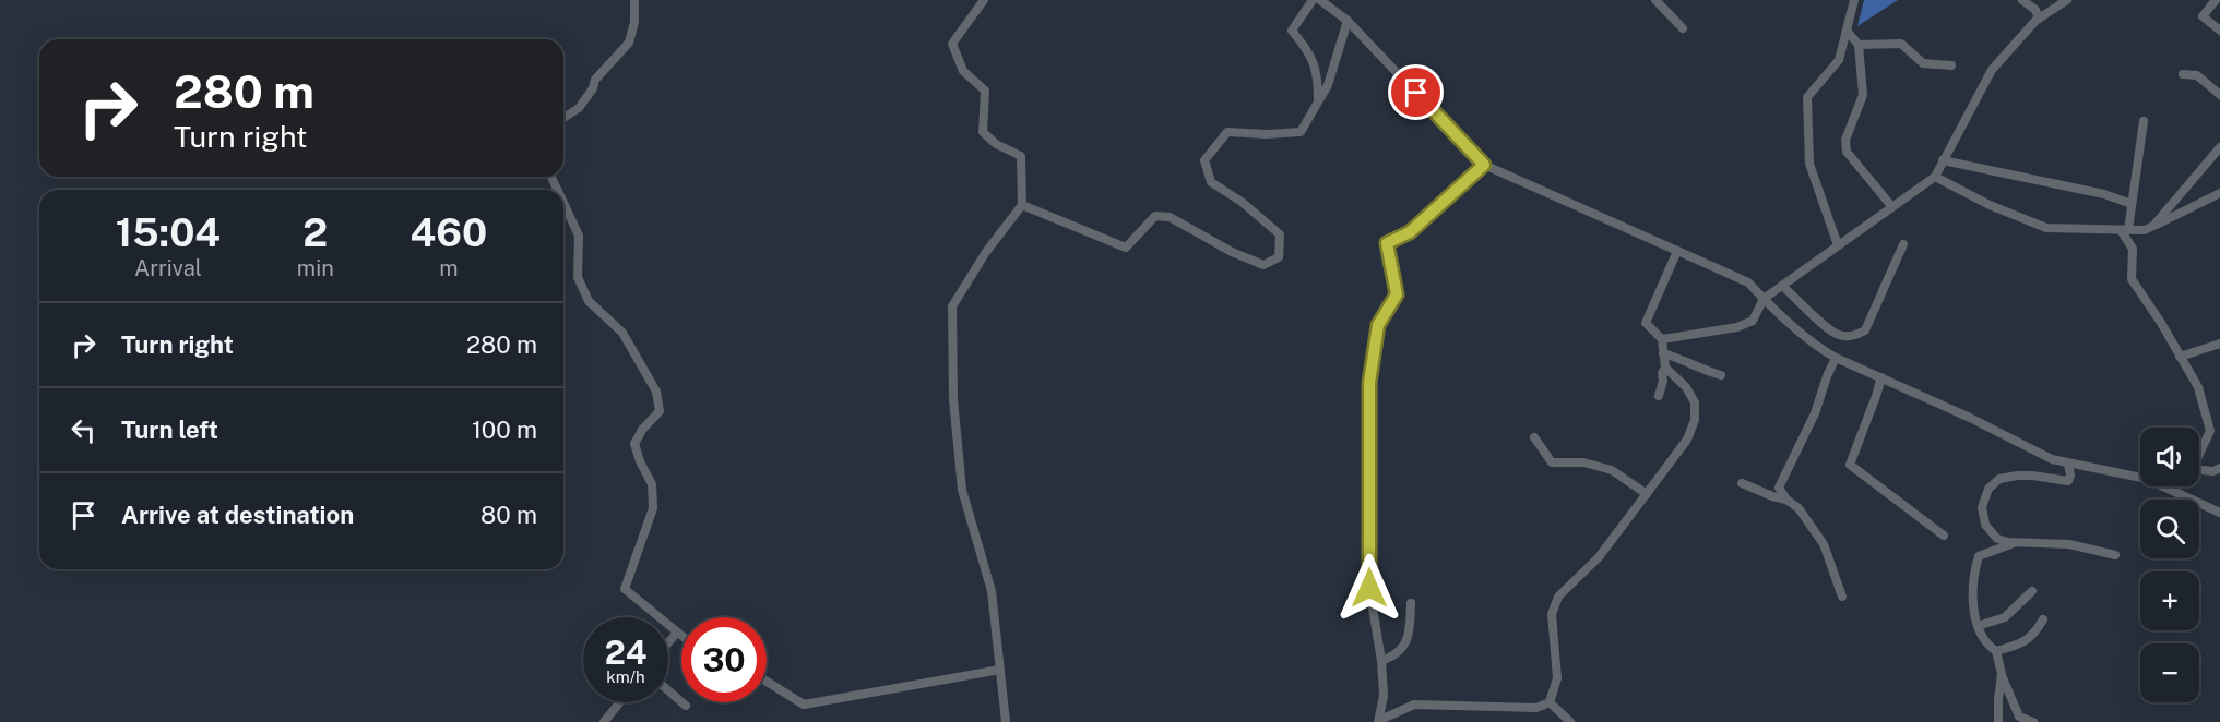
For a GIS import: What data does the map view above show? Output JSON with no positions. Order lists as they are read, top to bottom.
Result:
{
  "page": {
    "turn": ["280 m", "Turn right"],
    "eta": [
      "15:04",
      "Arrival",
      "2",
      "min",
      "460",
      "m"
    ],
    "list": [
      {
        "name": "Turn right",
        "value": "280 m"
      },
      {
        "name": "Turn left",
        "value": "100 m"
      },
      {
        "name": "Arrive at destination",
        "value": "80 m"
      }
    ],
    "map_buttons": ["+", "−"],
    "speed": "24 km/h",
    "limit": "30"
  }
}
